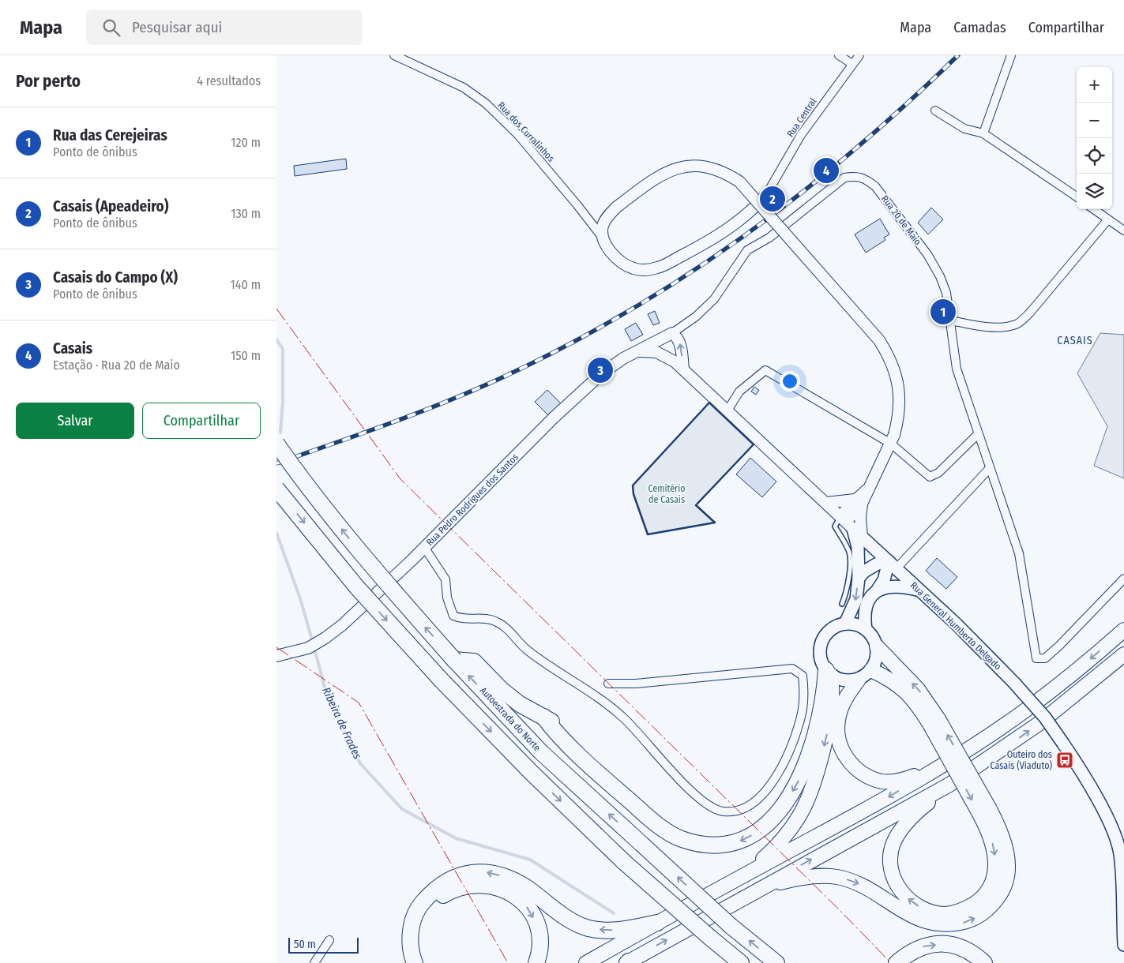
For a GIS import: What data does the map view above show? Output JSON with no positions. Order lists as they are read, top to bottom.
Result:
{
  "streets": {
    "highway": ["Autoestrada do Norte"],
    "main road": ["Rua General Humberto Delgado"],
    "street": [
      "Rua Central",
      "Rua dos Curralinhos",
      "Rua 20 de Maio",
      "Rua Pedro Rodrigues dos Santos"
    ]
  },
  "crossings": [
    ["Rua 20 de Maio", "Rua Pedro Rodrigues dos Santos"],
    ["Rua Pedro Rodrigues dos Santos", "Rua General Humberto Delgado"]
  ],
  "districts": ["CASAIS"],
  "water": ["Ribeira de Frades"],
  "parks": ["Cemitério de Casais"],
  "places": {
    "bus stop": ["Outeiro dos Casais (Viaduto)"]
  },
  "scale_bar": "50 m",
  "page": {
    "header": "Mapa",
    "search": "Pesquisar aqui",
    "nav": ["Mapa", "Camadas", "Compartilhar"],
    "heading": ["Por perto", "4 resultados"],
    "map_buttons": ["+", "−"],
    "list": [
      {
        "mark": "1",
        "name": "Rua das Cerejeiras",
        "note": "Ponto de ônibus",
        "value": "120 m"
      },
      {
        "mark": "2",
        "name": "Casais (Apeadeiro)",
        "note": "Ponto de ônibus",
        "value": "130 m"
      },
      {
        "mark": "3",
        "name": "Casais do Campo (X)",
        "note": "Ponto de ônibus",
        "value": "140 m"
      },
      {
        "mark": "4",
        "name": "Casais",
        "note": "Estação · Rua 20 de Maio",
        "value": "150 m"
      }
    ],
    "pins": [
      "4",
      "2",
      "1",
      "3"
    ],
    "buttons": ["Salvar", "Compartilhar"],
    "scale": "50 m"
  }
}
